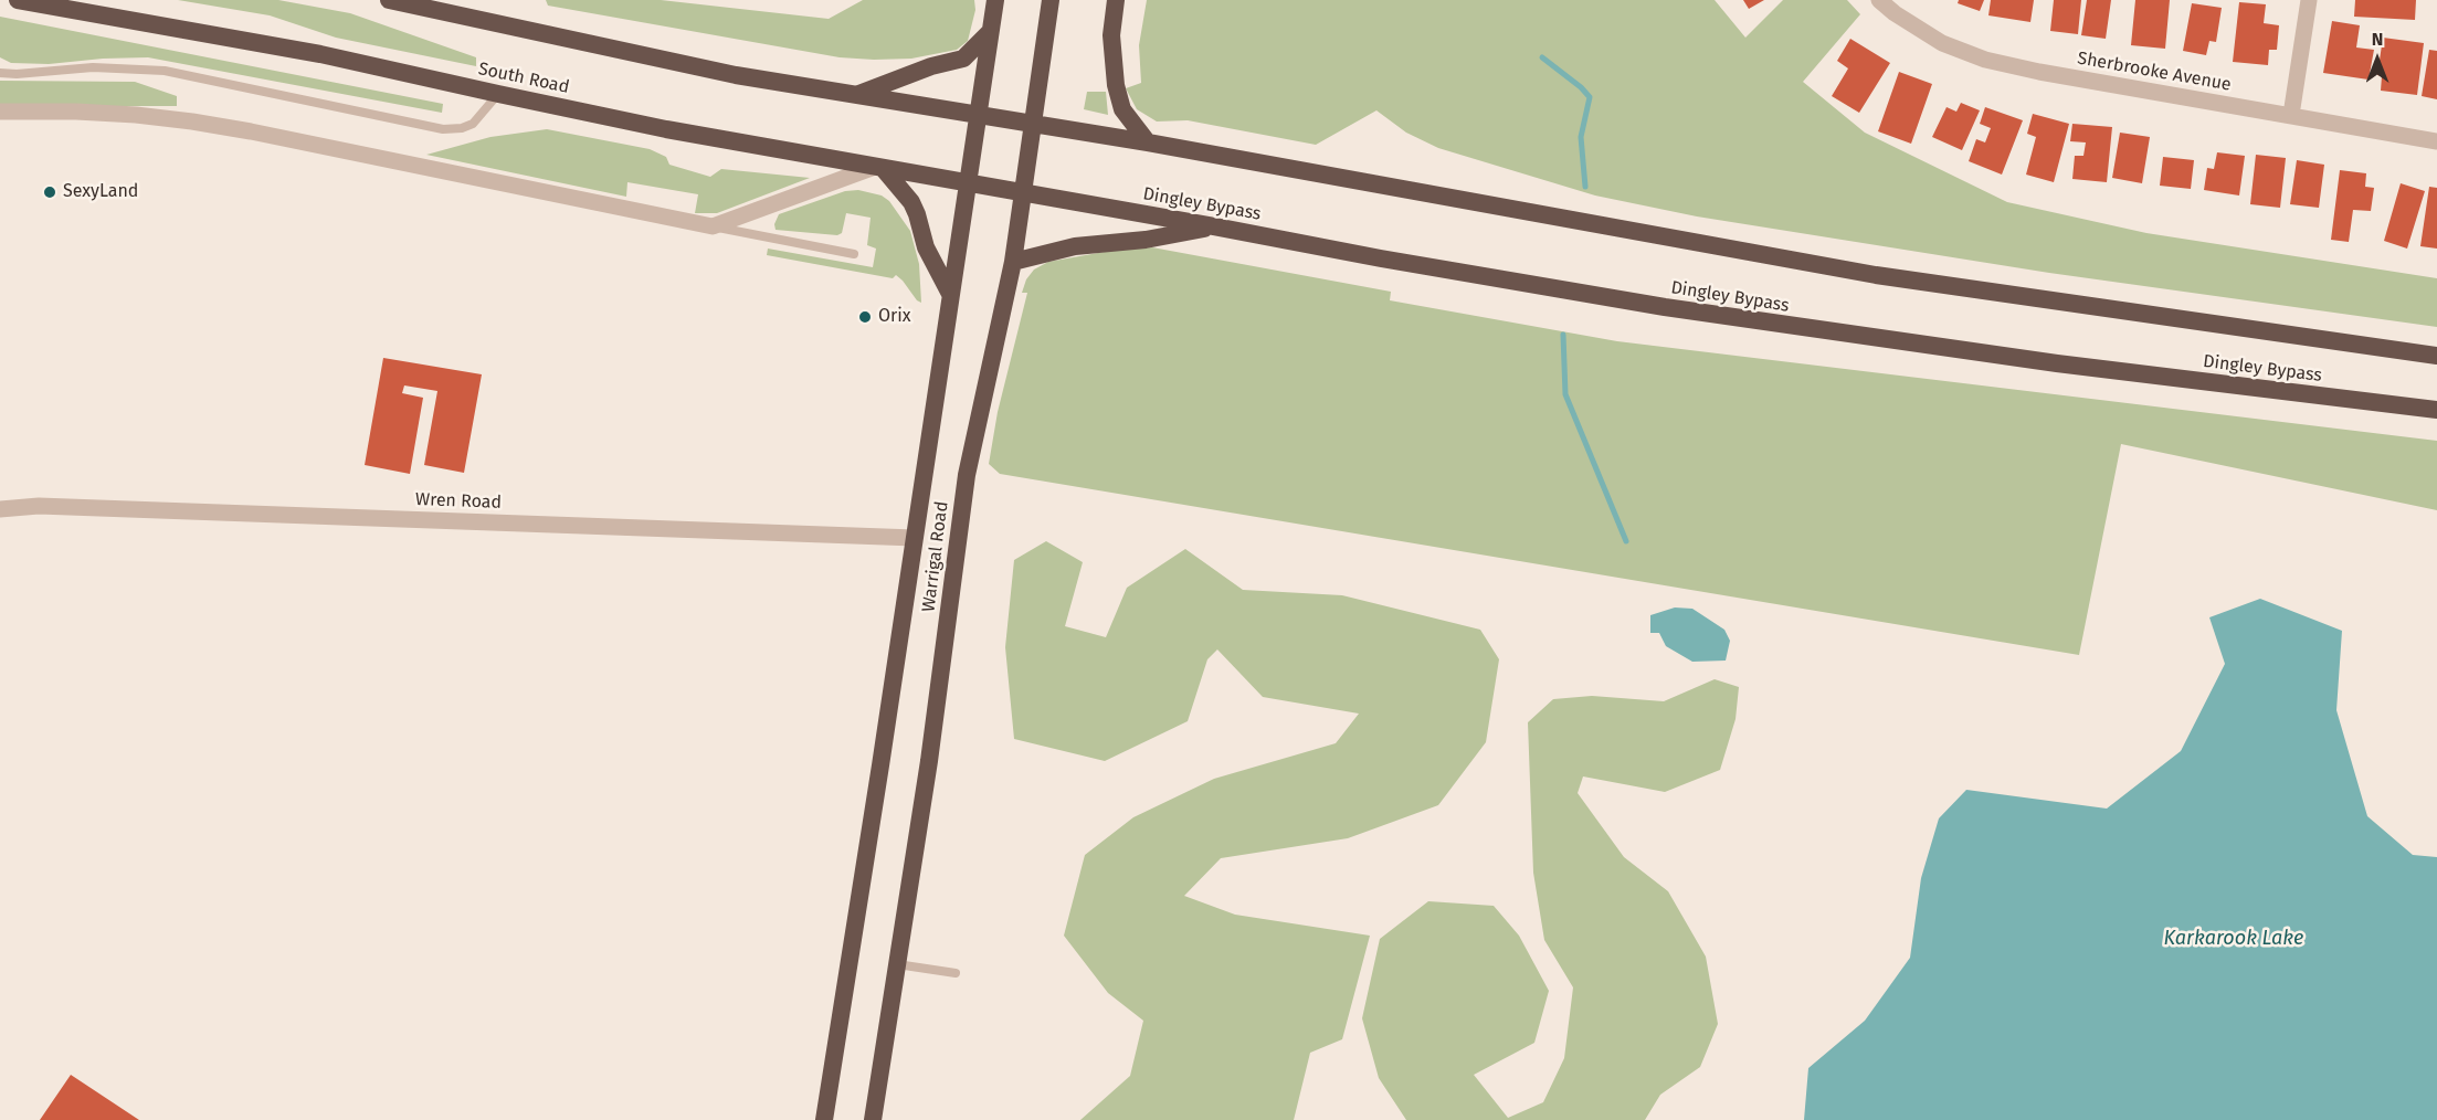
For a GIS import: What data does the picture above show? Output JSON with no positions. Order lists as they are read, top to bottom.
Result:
{
  "streets": {
    "highway": ["South Road", "Dingley Bypass", "Warrigal Road"],
    "street": ["Sherbrooke Avenue", "Wren Road"]
  },
  "crossings": [
    ["South Road", "Dingley Bypass"],
    ["South Road", "Warrigal Road"],
    ["Dingley Bypass", "Warrigal Road"],
    ["Wren Road", "Warrigal Road"]
  ],
  "water": ["Karkarook Lake"],
  "places": ["SexyLand", "Orix"],
  "north": "top"
}
